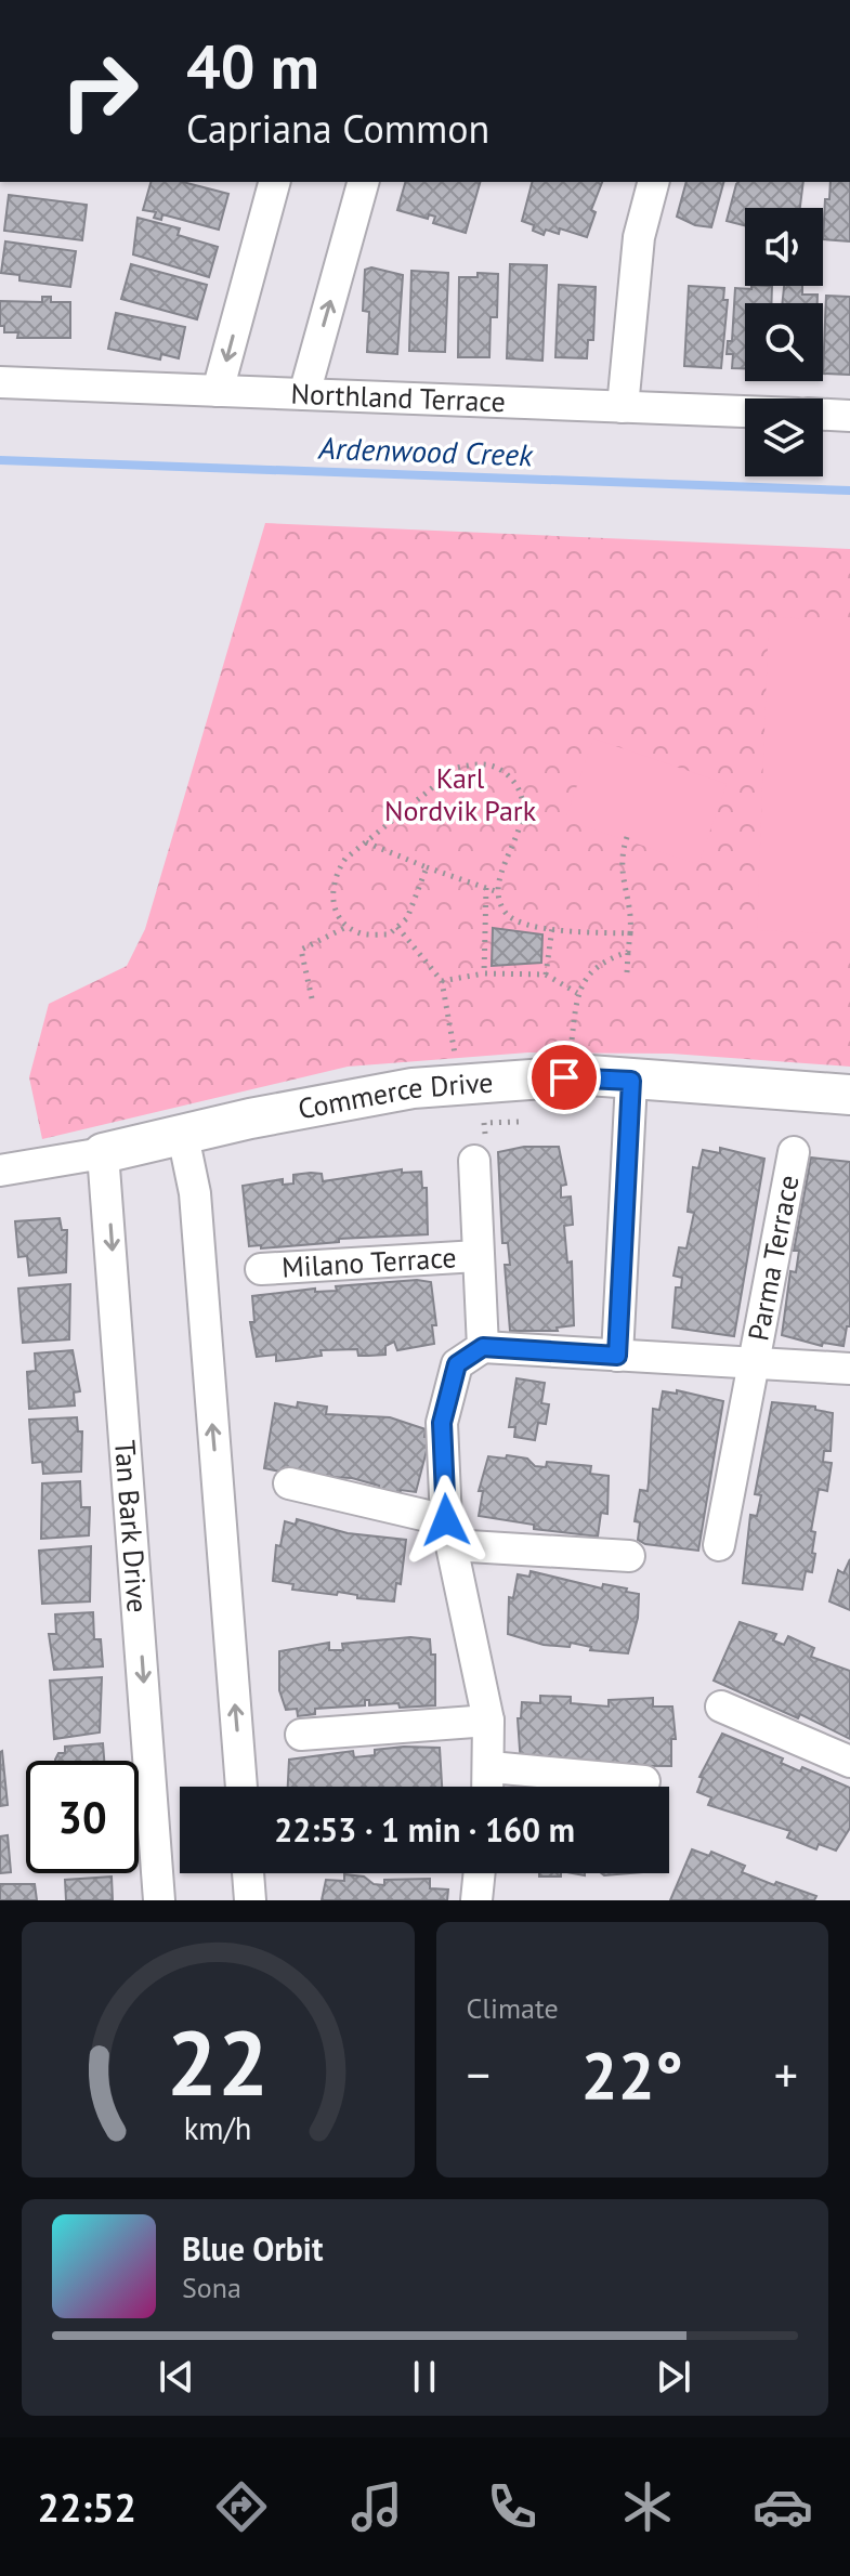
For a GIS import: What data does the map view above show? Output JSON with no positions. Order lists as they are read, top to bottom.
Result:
{
  "streets": {
    "street": [
      "Northland Terrace",
      "Commerce Drive",
      "Parma Terrace",
      "Milano Terrace",
      "Tan Bark Drive"
    ]
  },
  "crossings": [
    ["Commerce Drive", "Tan Bark Drive"]
  ],
  "water": ["Ardenwood Creek"],
  "parks": ["Karl Nordvik Park"],
  "page": {
    "turn": ["40 m", "Capriana Common"],
    "limit": "30",
    "trip": "22:53 · 1 min · 160 m",
    "tile": "Climate",
    "heat": ["−", "22°", "+"],
    "song": ["Blue Orbit", "Sona"],
    "tabs": "22:52",
    "gauge": ["22", "km/h"]
  }
}
